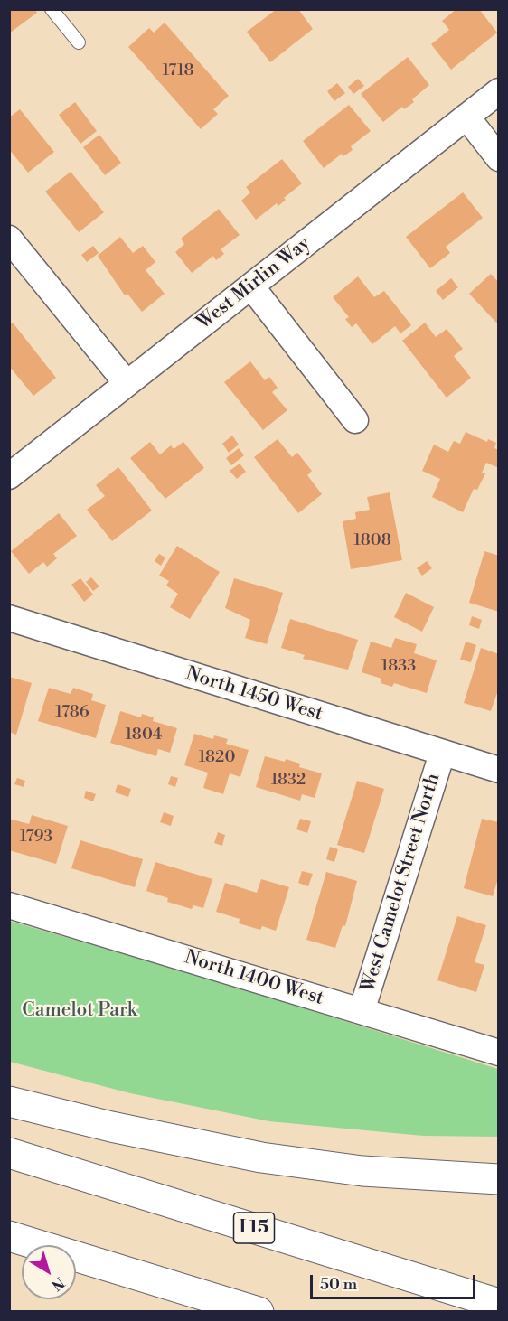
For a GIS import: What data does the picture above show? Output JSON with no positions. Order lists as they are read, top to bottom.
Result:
{
  "streets": {
    "highway": ["I 15"],
    "street": [
      "West Mirlin Way",
      "North 1450 West",
      "West Camelot Street North",
      "North 1400 West"
    ]
  },
  "crossings": [
    ["North 1450 West", "West Camelot Street North"],
    ["West Camelot Street North", "North 1400 West"]
  ],
  "parks": ["Camelot Park"],
  "house_numbers": [
    "1718",
    "1808",
    "1833",
    "1786",
    "1804",
    "1820",
    "1832",
    "1793"
  ],
  "scale_bar": "50 m",
  "north": "bottom right"
}
